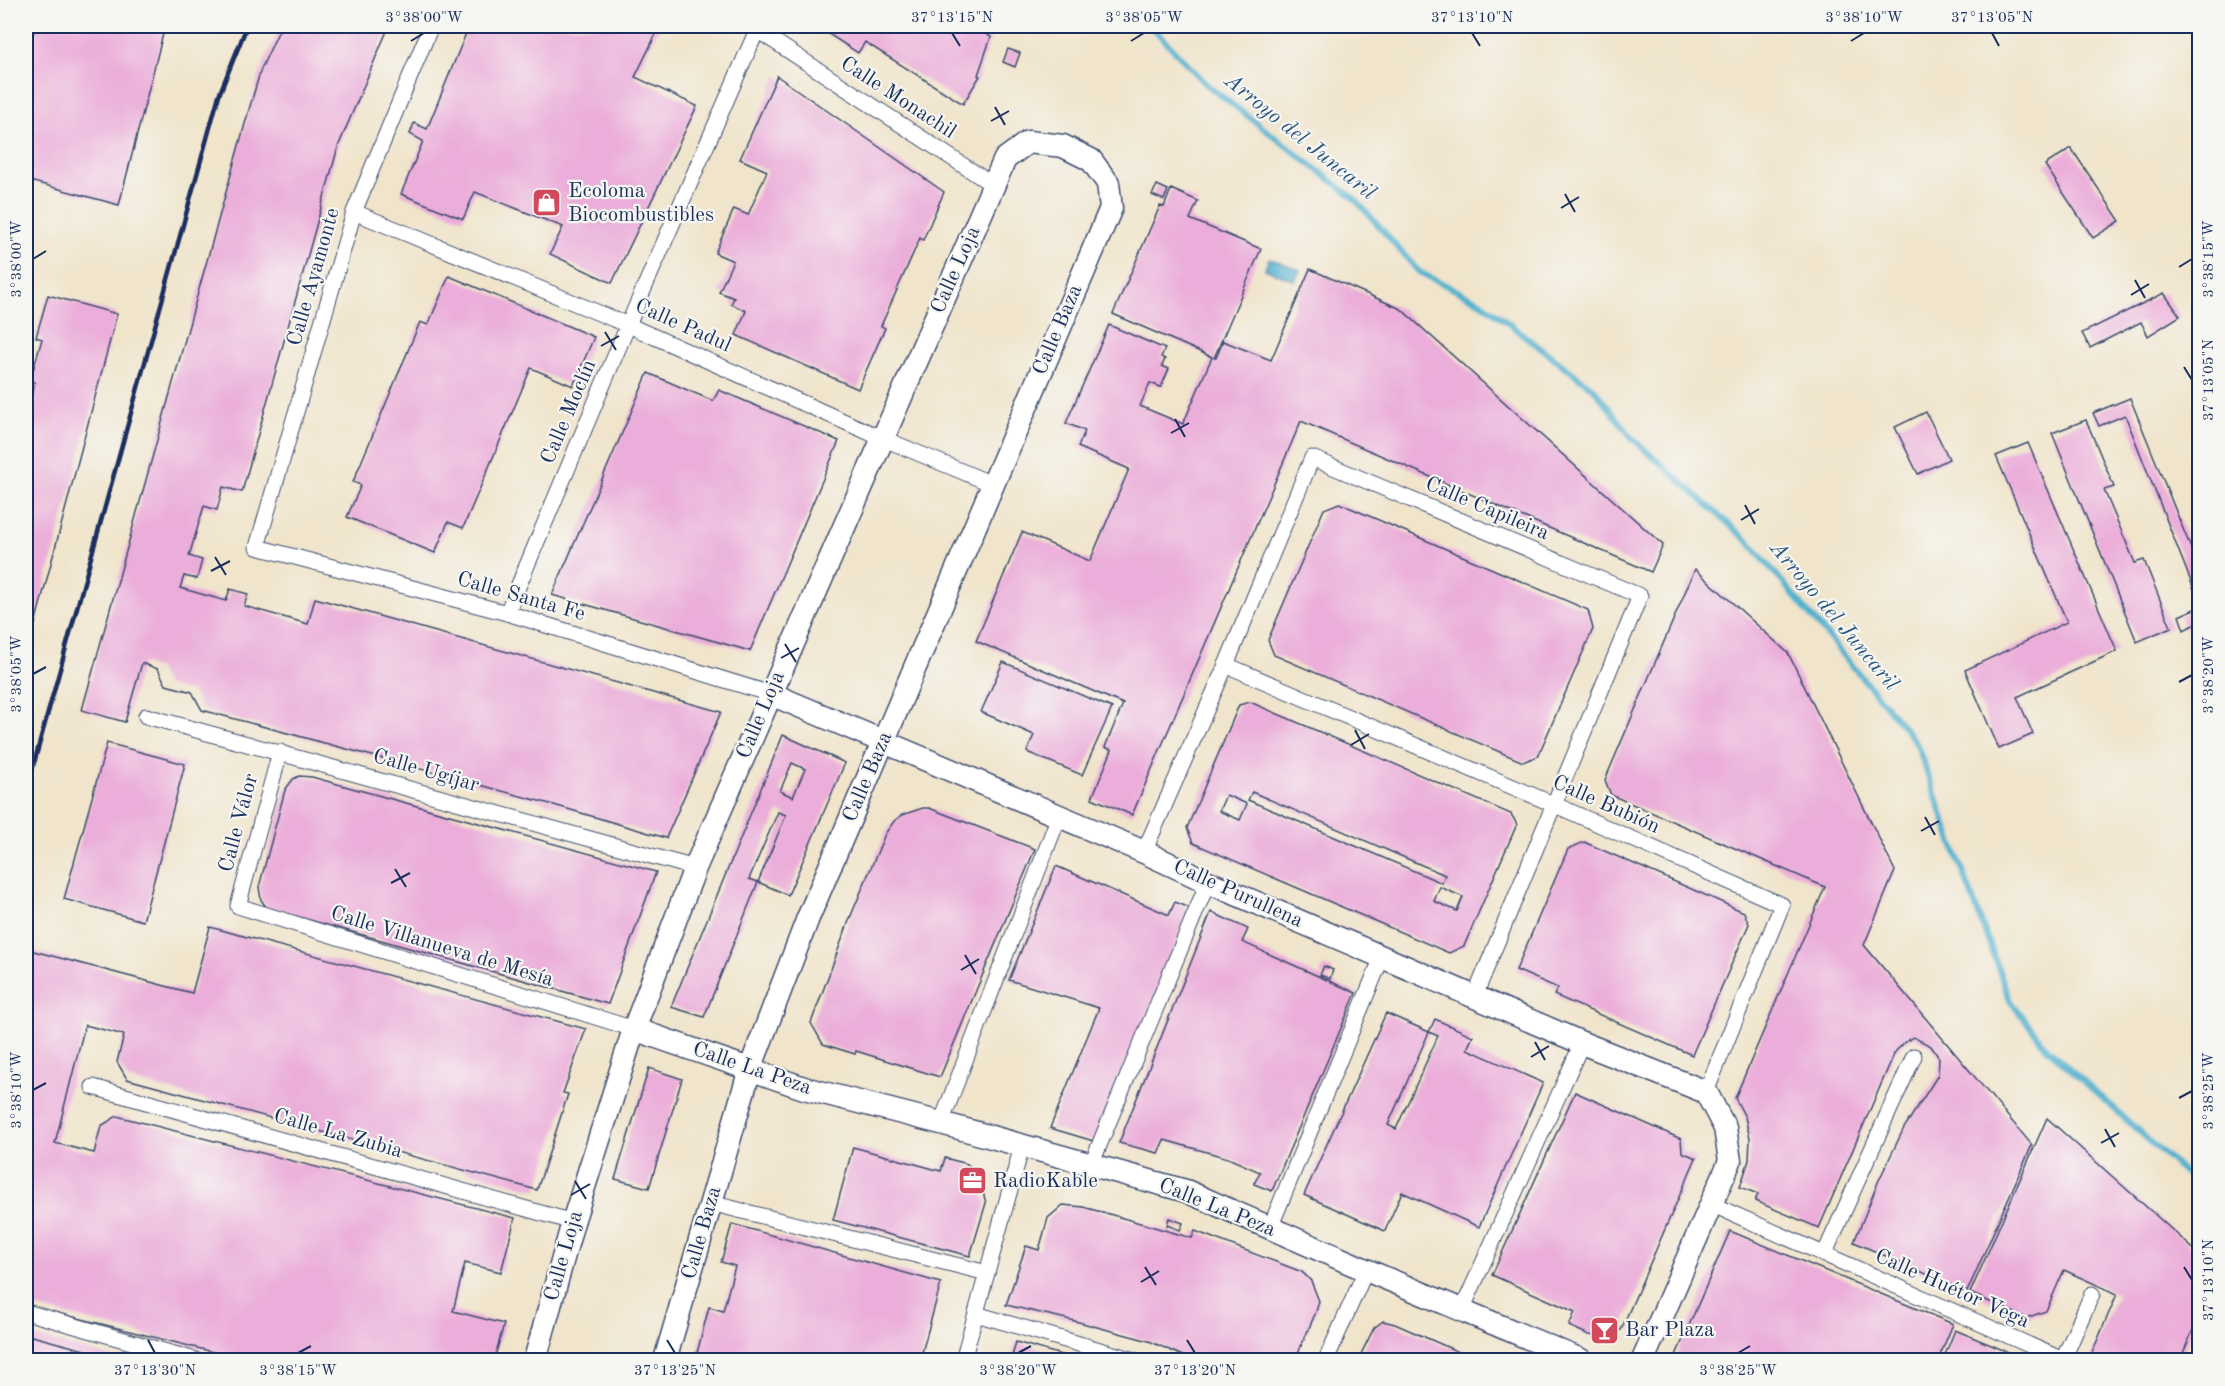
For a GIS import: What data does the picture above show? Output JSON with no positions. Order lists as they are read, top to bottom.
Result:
{
  "streets": {
    "street": [
      "Calle Monachil",
      "Calle Loja",
      "Calle Ayamonte",
      "Calle Padul",
      "Calle Baza",
      "Calle Moclín",
      "Calle Capileira",
      "Calle Santa Fe",
      "Calle Ugíjar",
      "Calle Bubión",
      "Calle Válor",
      "Calle Purullena",
      "Calle Villanueva de Mesía",
      "Calle La Peza",
      "Calle La Zubia",
      "Calle Huétor Vega"
    ]
  },
  "crossings": [
    ["Calle Monachil", "Calle Loja"],
    ["Calle Monachil", "Calle Moclín"],
    ["Calle Loja", "Calle Padul"],
    ["Calle Loja", "Calle Baza"],
    ["Calle Loja", "Calle Santa Fe"],
    ["Calle Loja", "Calle Ugíjar"],
    ["Calle Loja", "Calle Purullena"],
    ["Calle Loja", "Calle Villanueva de Mesía"],
    ["Calle Loja", "Calle La Peza"],
    ["Calle Loja", "Calle La Zubia"],
    ["Calle Ayamonte", "Calle Padul"],
    ["Calle Ayamonte", "Calle Santa Fe"],
    ["Calle Padul", "Calle Baza"],
    ["Calle Padul", "Calle Moclín"],
    ["Calle Baza", "Calle Purullena"],
    ["Calle Baza", "Calle La Peza"],
    ["Calle Moclín", "Calle Santa Fe"],
    ["Calle Capileira", "Calle Bubión"],
    ["Calle Capileira", "Calle Purullena"],
    ["Calle Santa Fe", "Calle Purullena"],
    ["Calle Ugíjar", "Calle Válor"],
    ["Calle Bubión", "Calle Purullena"],
    ["Calle Válor", "Calle Villanueva de Mesía"],
    ["Calle Villanueva de Mesía", "Calle La Peza"]
  ],
  "water": ["Arroyo del Juncaril"],
  "places": {
    "shop": ["Ecoloma Biocombustibles"],
    "office": ["RadioKable"],
    "bar": ["Bar Plaza"]
  },
  "coordinates": [
    "3°38'00\"W",
    "37°13'15\"N",
    "3°38'05\"W",
    "37°13'10\"N",
    "3°38'10\"W",
    "37°13'05\"N",
    "3°38'15\"W",
    "3°38'20\"W",
    "3°38'25\"W",
    "37°13'30\"N",
    "37°13'25\"N",
    "37°13'20\"N"
  ]
}
